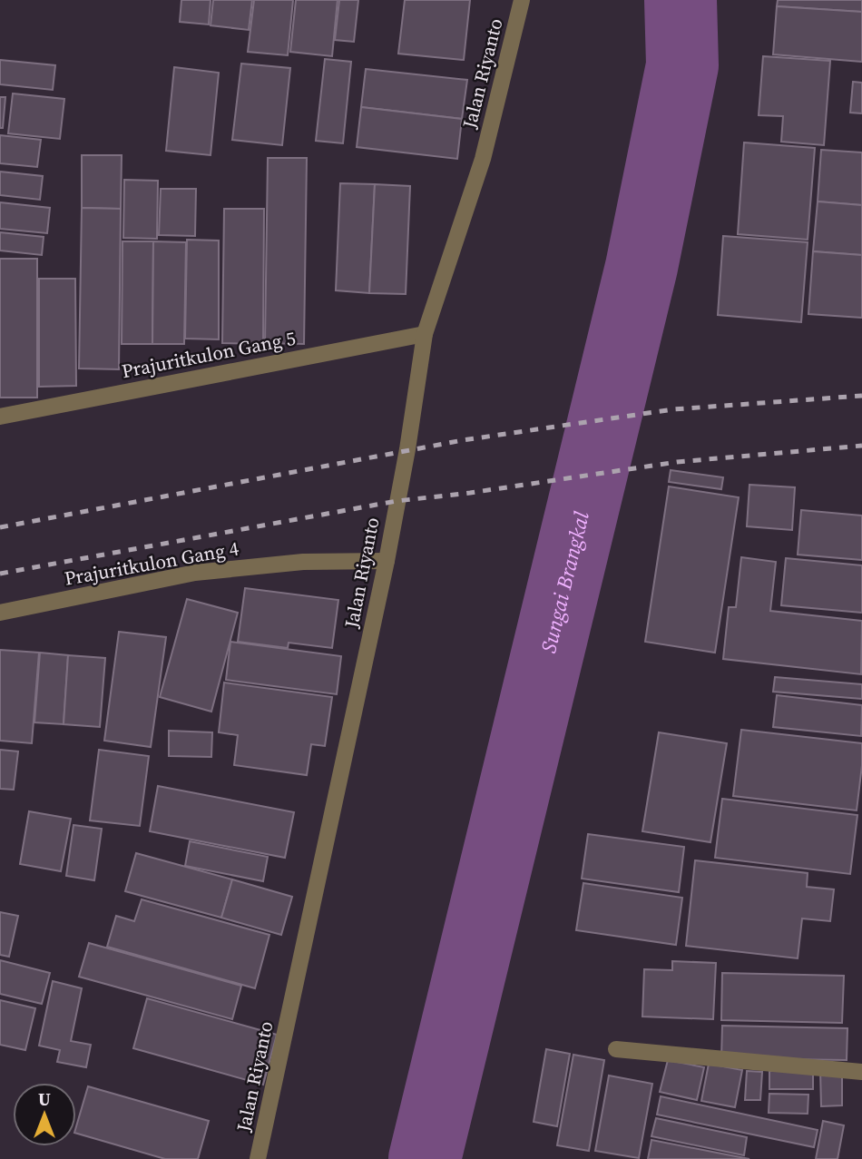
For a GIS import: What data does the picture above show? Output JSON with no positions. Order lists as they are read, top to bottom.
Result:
{
  "streets": {
    "street": ["Jalan Riyanto", "Prajuritkulon Gang 5", "Prajuritkulon Gang 4"]
  },
  "crossings": [
    ["Jalan Riyanto", "Prajuritkulon Gang 5"],
    ["Jalan Riyanto", "Prajuritkulon Gang 4"]
  ],
  "water": ["Sungai Brangkal"],
  "north": "top"
}
